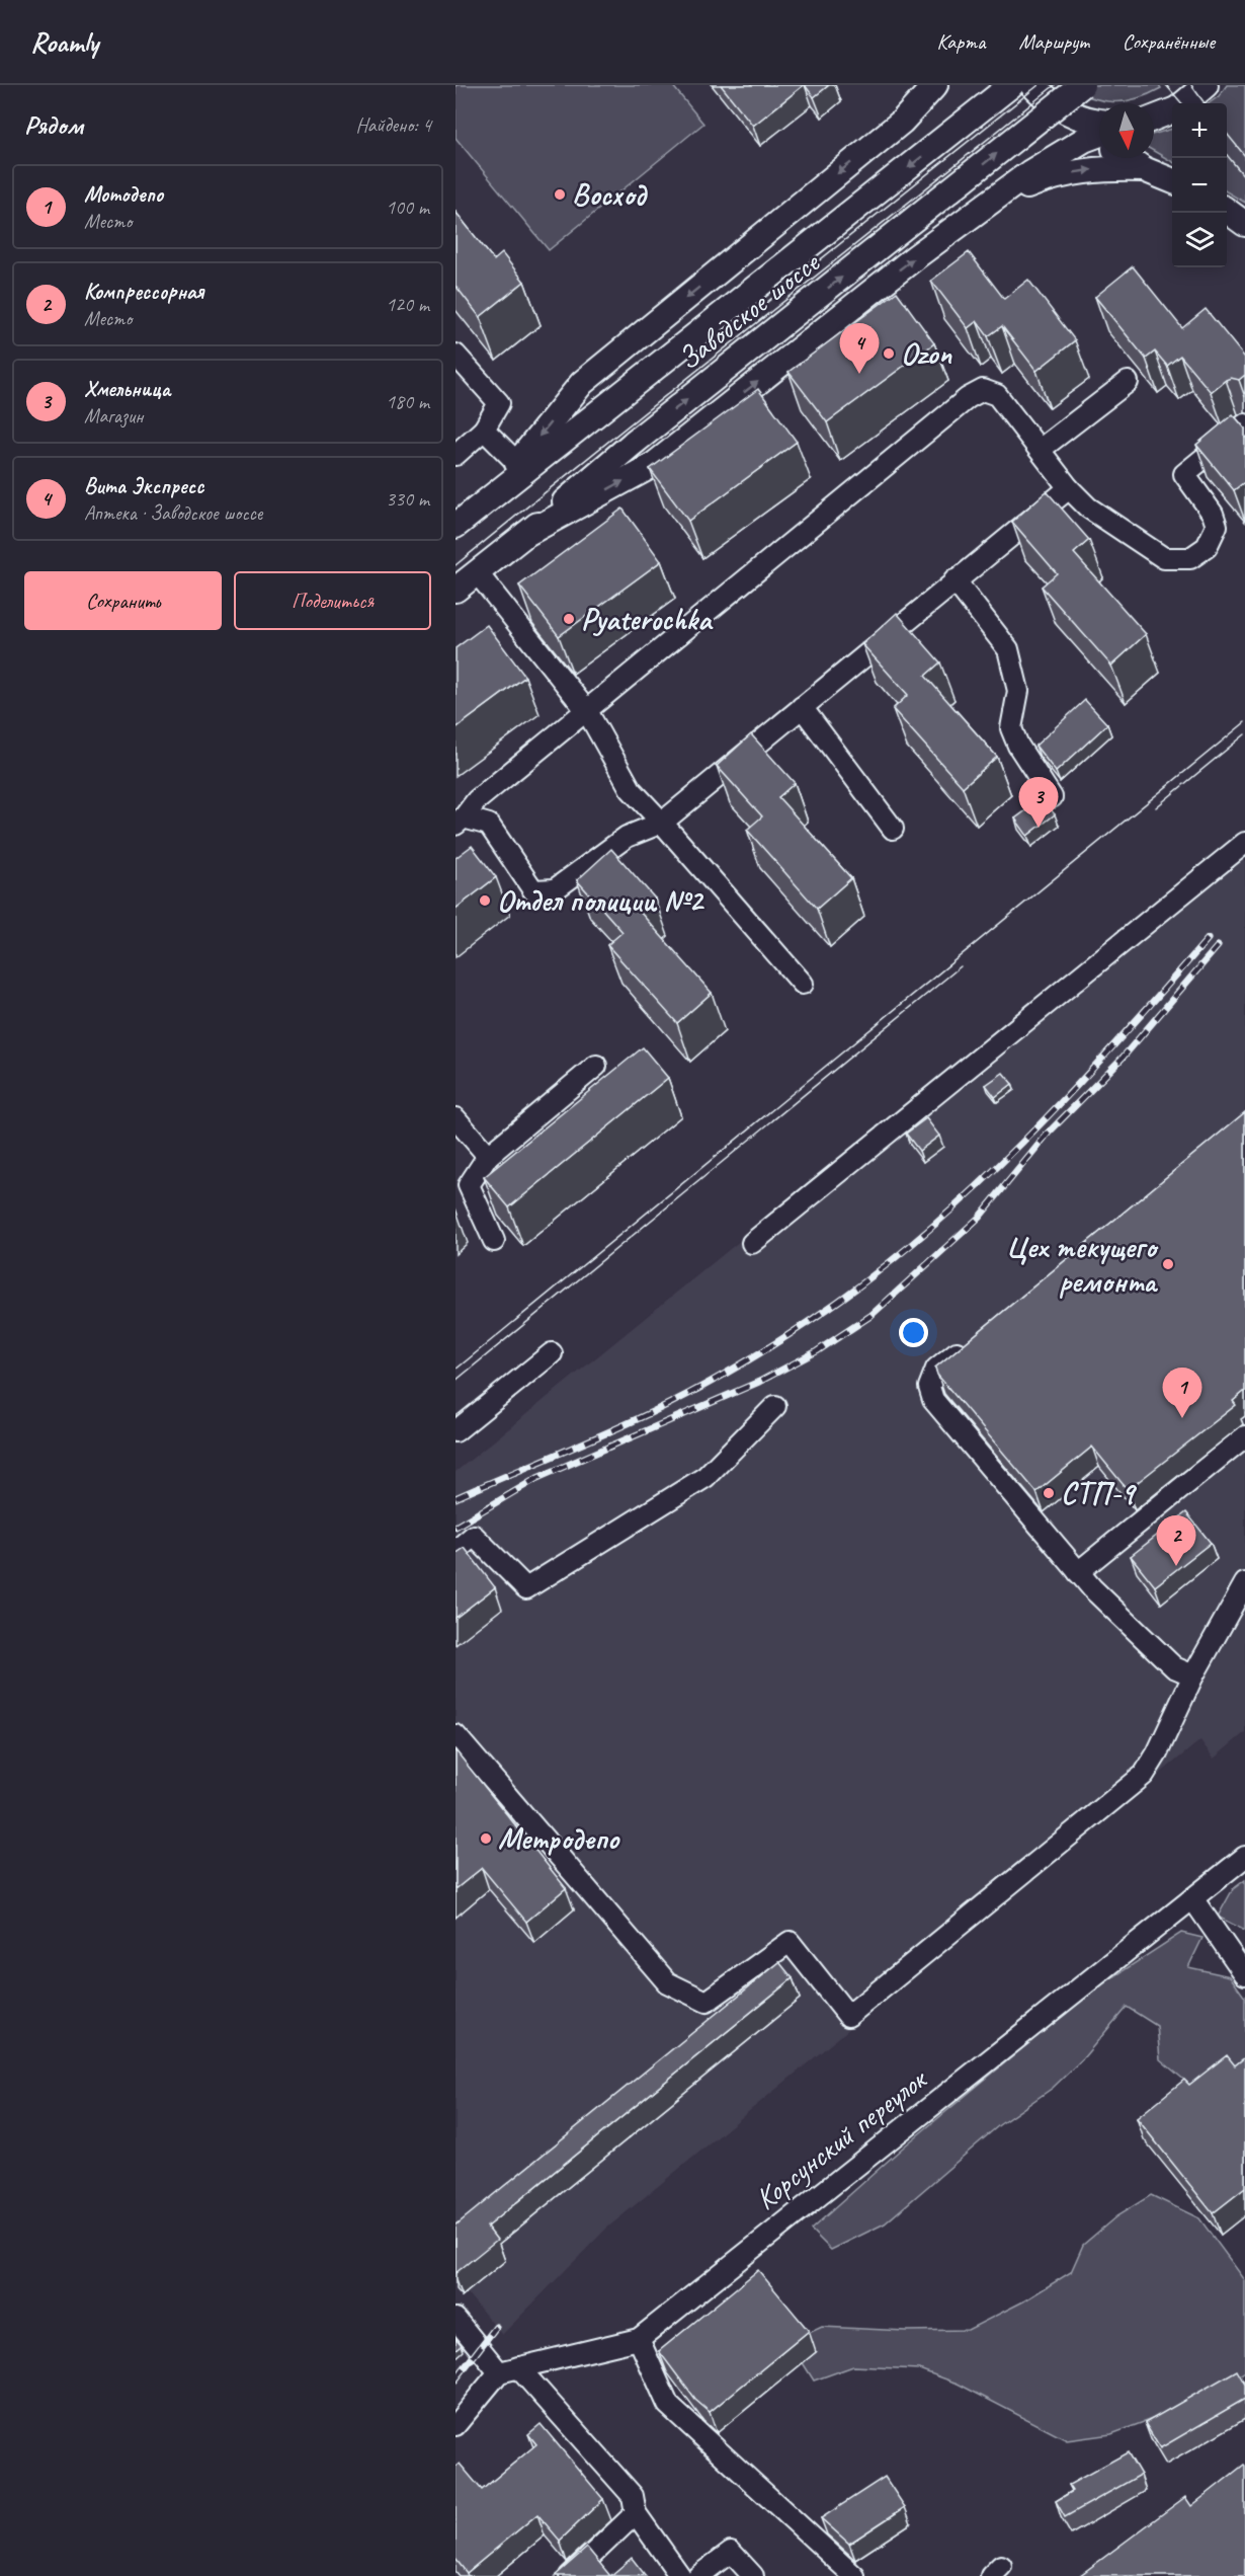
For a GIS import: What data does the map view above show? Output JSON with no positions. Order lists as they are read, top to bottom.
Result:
{
  "streets": {
    "main road": ["Заводское шоссе"],
    "street": ["Корсунский переулок"]
  },
  "places": [
    "Восход",
    "Ozon",
    "Pyaterochka",
    "Отдел полиции №2",
    "Цех текущего ремонта",
    "СТП-9",
    "Метродепо"
  ],
  "north": "bottom",
  "page": {
    "header": "Roamly",
    "nav": ["Карта", "Маршрут", "Сохранённые"],
    "heading": ["Рядом", "Найдено: 4"],
    "map_buttons": ["+", "−"],
    "list": [
      {
        "mark": "1",
        "name": "Мотодепо",
        "note": "Место",
        "value": "100 m"
      },
      {
        "mark": "2",
        "name": "Компрессорная",
        "note": "Место",
        "value": "120 m"
      },
      {
        "mark": "3",
        "name": "Хмельница",
        "note": "Магазин",
        "value": "180 m"
      },
      {
        "mark": "4",
        "name": "Вита Экспресс",
        "note": "Аптека · Заводское шоссе",
        "value": "330 m"
      }
    ],
    "pins": [
      "4",
      "3",
      "1",
      "2"
    ],
    "buttons": ["Сохранить", "Поделиться"]
  }
}
